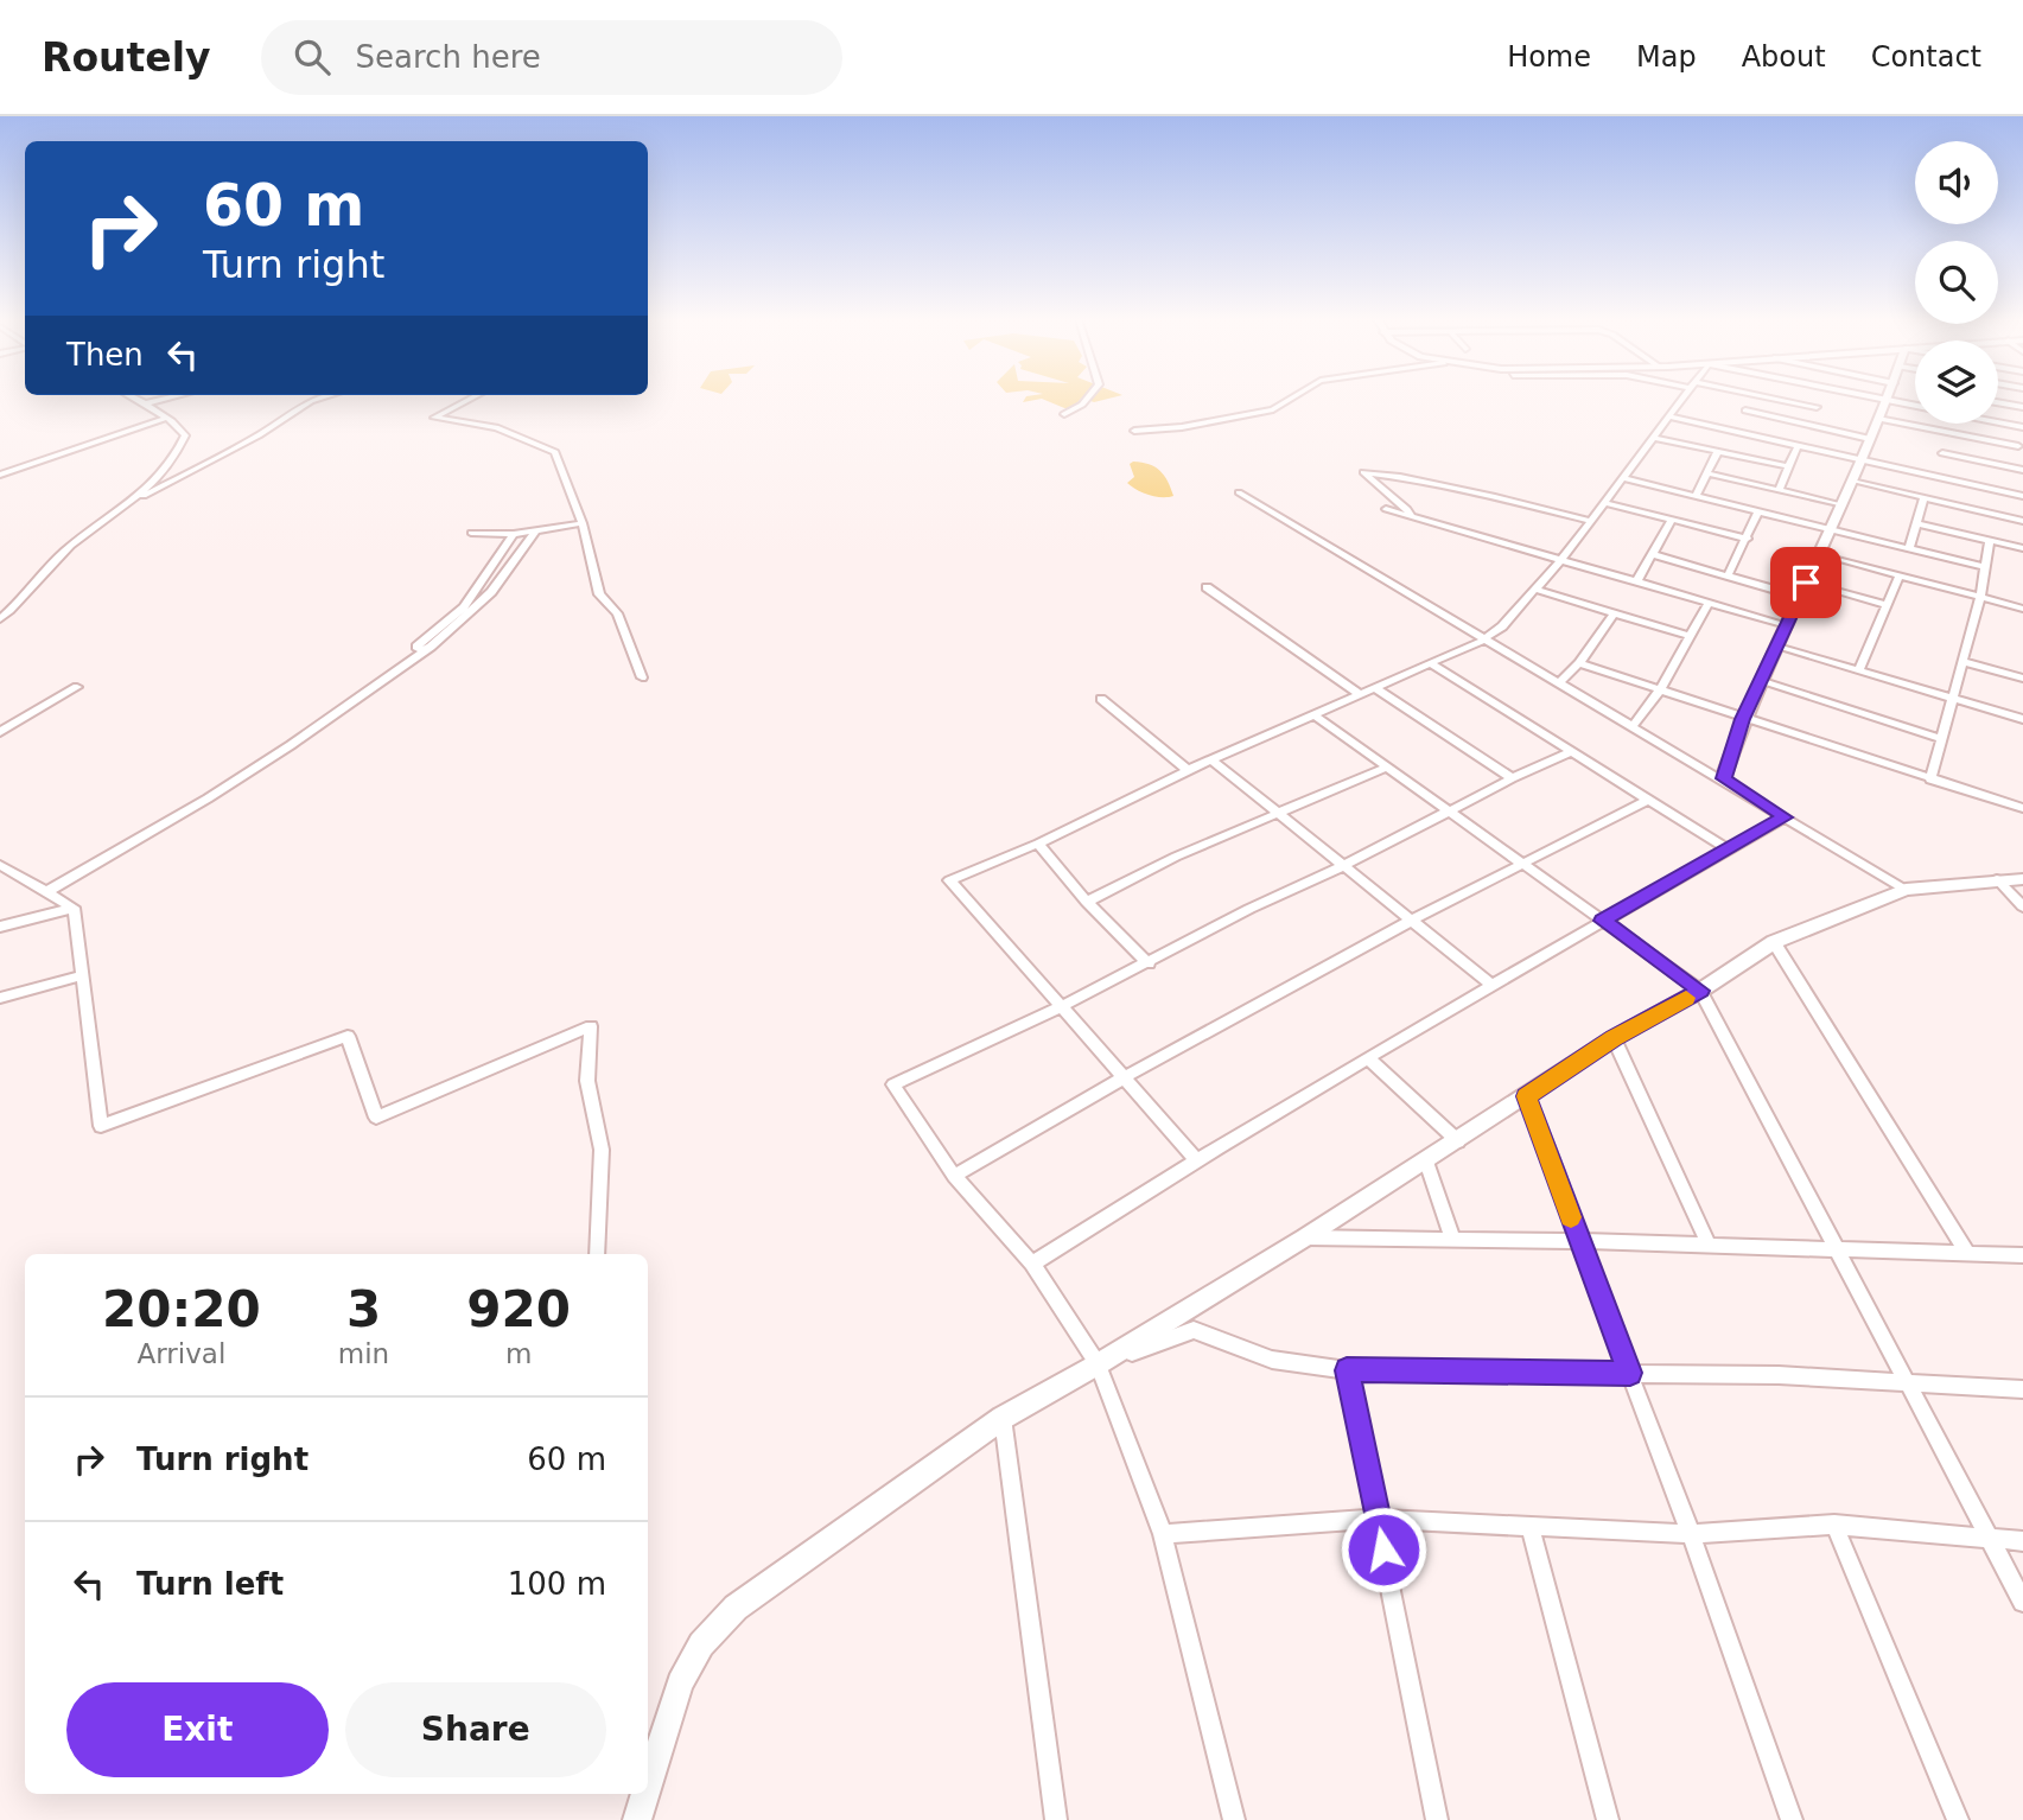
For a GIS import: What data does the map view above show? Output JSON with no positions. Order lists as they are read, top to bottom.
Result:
{
  "page": {
    "header": "Routely",
    "search": "Search here",
    "nav": [
      "Home",
      "Map",
      "About",
      "Contact"
    ],
    "turn": ["60 m", "Turn right"],
    "then": "Then",
    "eta": [
      "20:20",
      "Arrival",
      "3",
      "min",
      "920",
      "m"
    ],
    "list": [
      {
        "name": "Turn right",
        "value": "60 m"
      },
      {
        "name": "Turn left",
        "value": "100 m"
      }
    ],
    "buttons": ["Exit", "Share"]
  }
}
